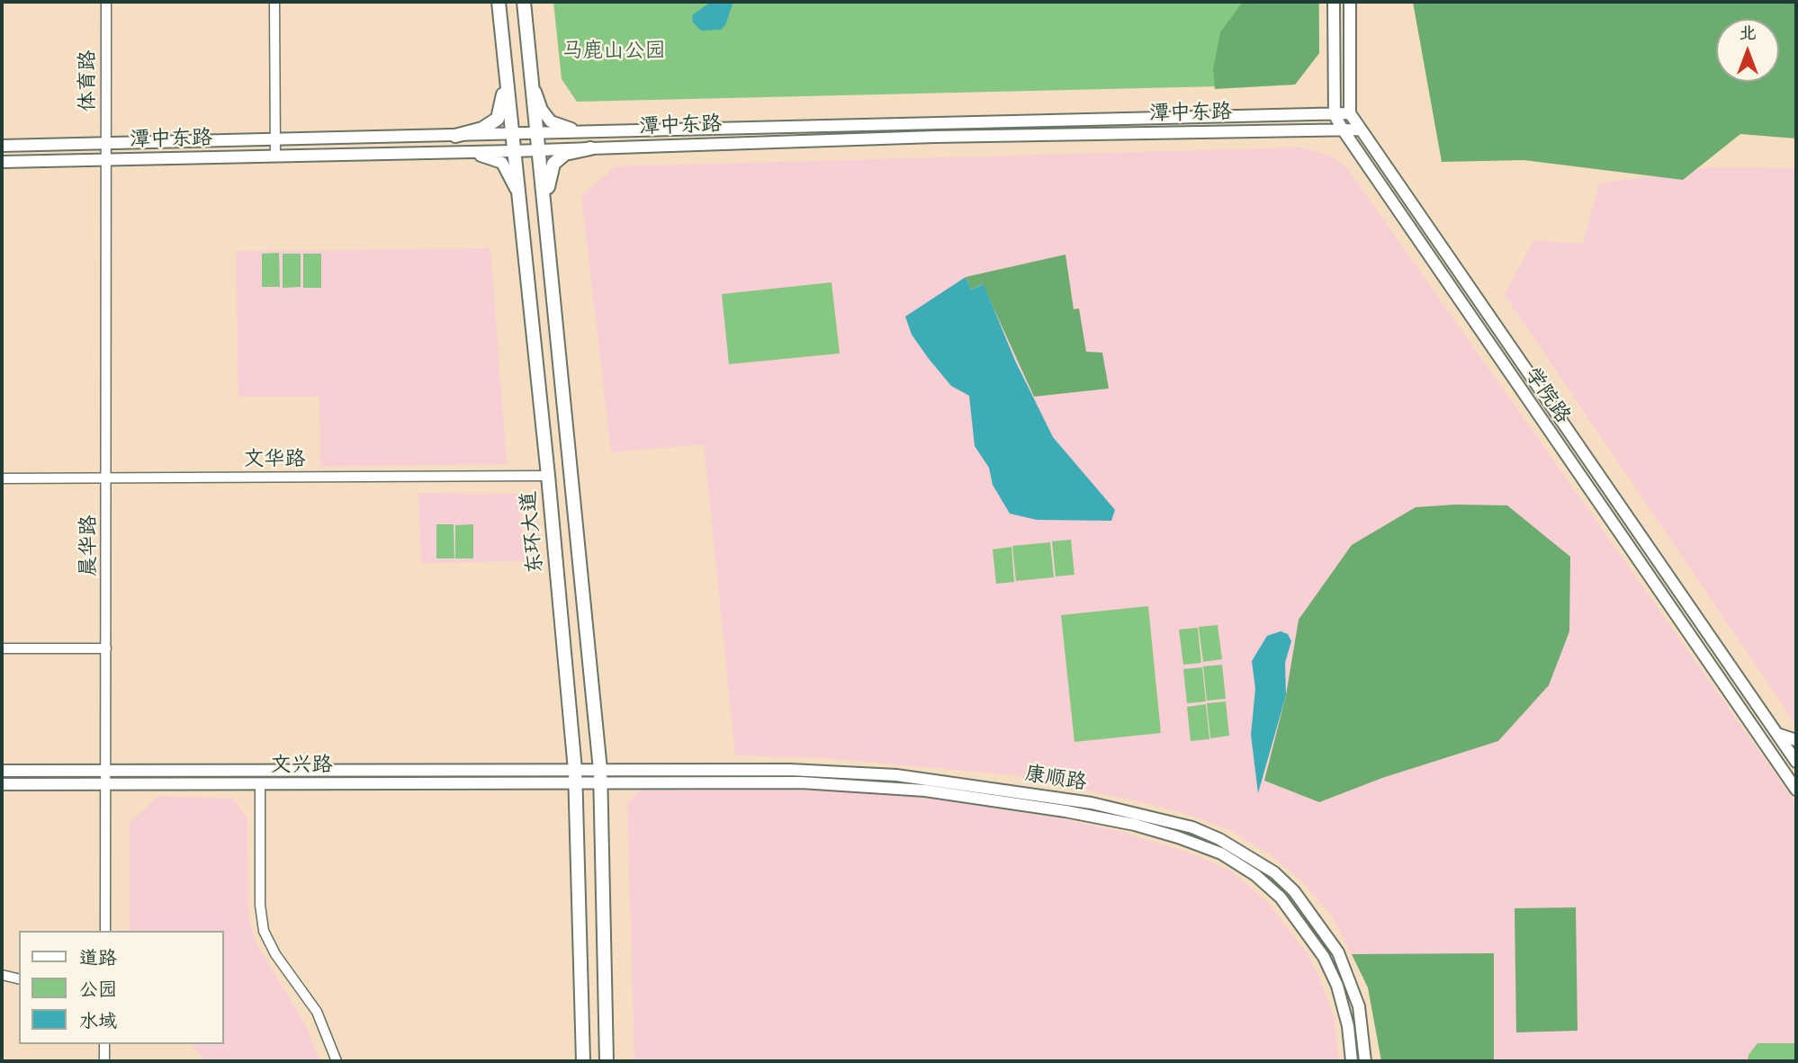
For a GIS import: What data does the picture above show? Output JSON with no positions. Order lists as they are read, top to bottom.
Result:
{
  "streets": {
    "highway": ["东环大道"],
    "main road": [
      "潭中东路",
      "学院路",
      "文兴路",
      "康顺路"
    ],
    "street": ["体育路", "文华路", "晨华路"]
  },
  "crossings": [
    ["体育路", "潭中东路"],
    ["体育路", "晨华路"],
    ["潭中东路", "学院路"],
    ["潭中东路", "东环大道"],
    ["潭中东路", "晨华路"],
    ["文华路", "东环大道"],
    ["文华路", "晨华路"],
    ["东环大道", "文兴路"],
    ["晨华路", "文兴路"],
    ["文兴路", "康顺路"]
  ],
  "parks": ["马鹿山公园"],
  "legend": ["道路", "公园", "水域"],
  "north": "top"
}
